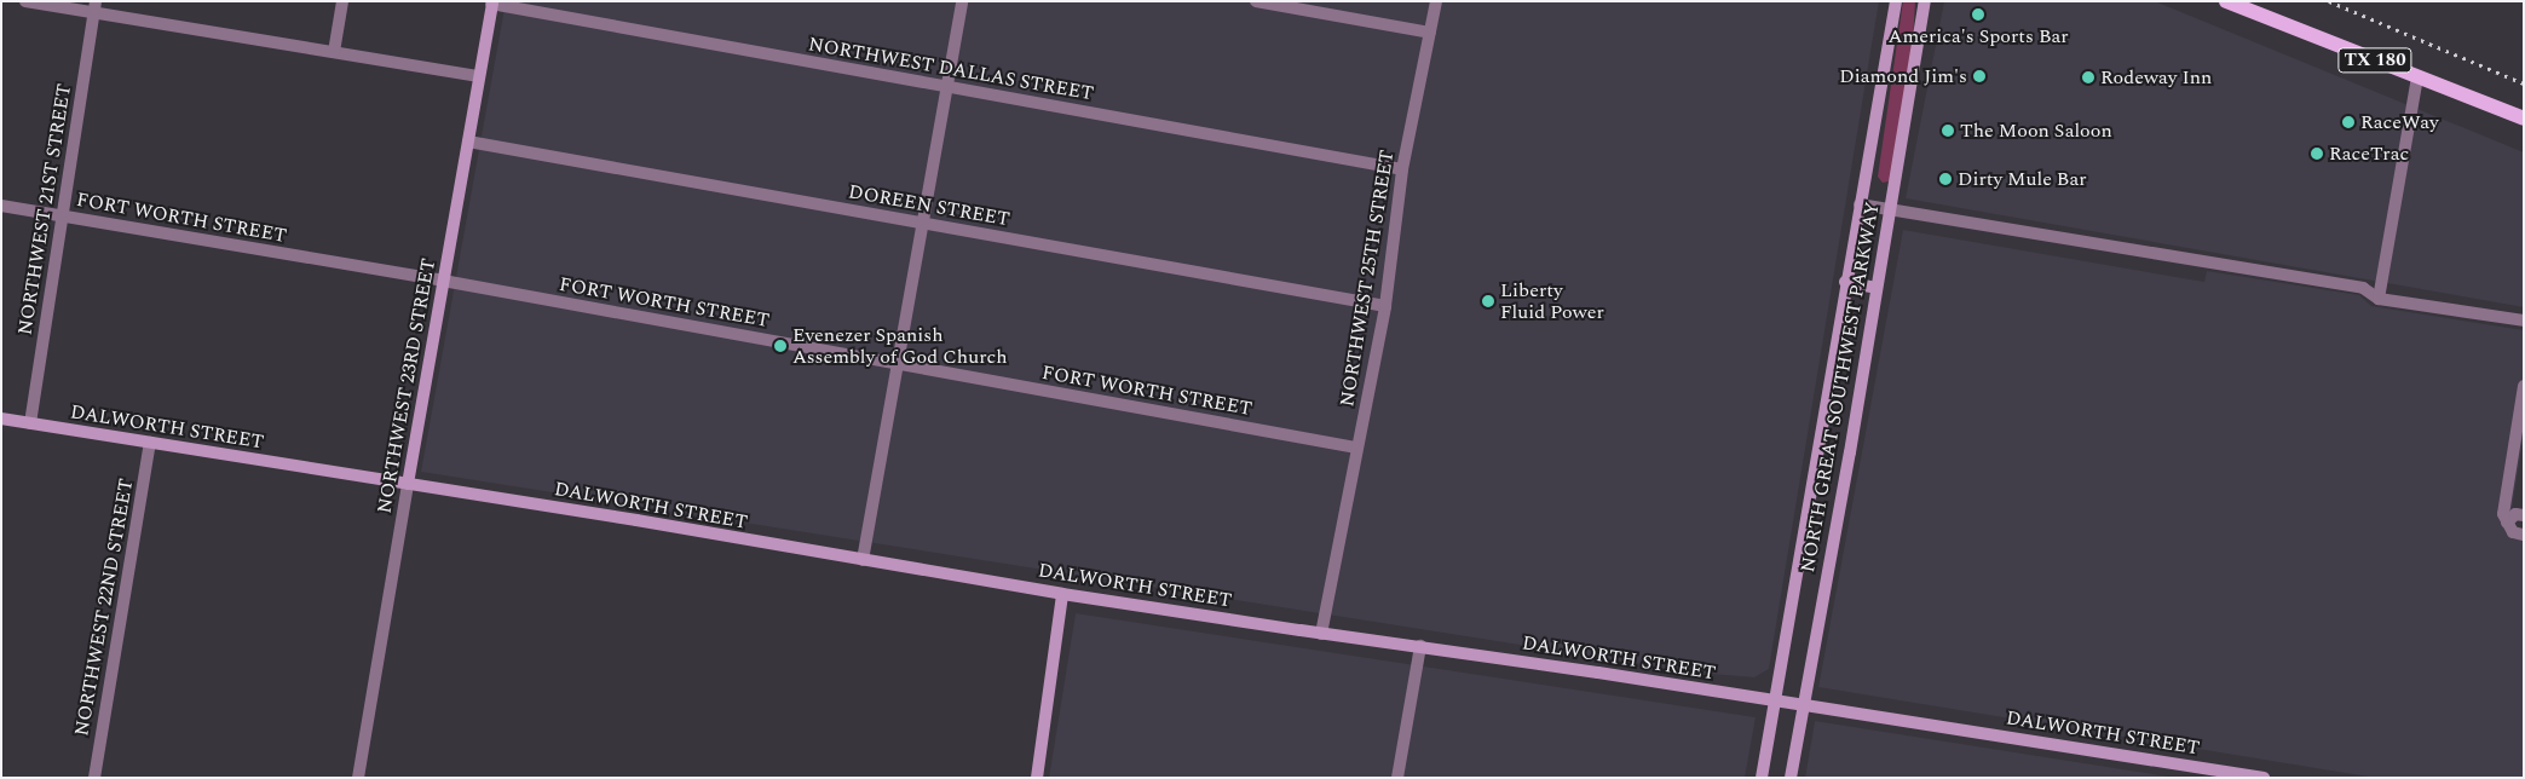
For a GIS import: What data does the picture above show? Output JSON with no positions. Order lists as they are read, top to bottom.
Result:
{
  "streets": {
    "main road": ["TX 180"],
    "street": [
      "NORTHWEST DALLAS STREET",
      "DOREEN STREET",
      "NORTHWEST 21ST STREET",
      "FORT WORTH STREET",
      "NORTHWEST 25TH STREET",
      "NORTHWEST 23RD STREET",
      "NORTH GREAT SOUTHWEST PARKWAY",
      "DALWORTH STREET",
      "NORTHWEST 22ND STREET"
    ]
  },
  "crossings": [
    ["NORTHWEST DALLAS STREET", "NORTHWEST 25TH STREET"],
    ["NORTHWEST DALLAS STREET", "NORTHWEST 23RD STREET"],
    ["DOREEN STREET", "NORTHWEST 25TH STREET"],
    ["DOREEN STREET", "NORTHWEST 23RD STREET"],
    ["NORTHWEST 21ST STREET", "FORT WORTH STREET"],
    ["NORTHWEST 21ST STREET", "DALWORTH STREET"],
    ["FORT WORTH STREET", "NORTHWEST 25TH STREET"],
    ["FORT WORTH STREET", "NORTHWEST 23RD STREET"],
    ["NORTHWEST 25TH STREET", "DALWORTH STREET"],
    ["NORTHWEST 23RD STREET", "DALWORTH STREET"],
    ["NORTH GREAT SOUTHWEST PARKWAY", "DALWORTH STREET"],
    ["DALWORTH STREET", "NORTHWEST 22ND STREET"]
  ],
  "places": [
    "America's Sports Bar",
    "Diamond Jim's",
    "Rodeway Inn",
    "RaceWay",
    "The Moon Saloon",
    "RaceTrac",
    "Dirty Mule Bar",
    "Liberty Fluid Power",
    "Evenezer Spanish Assembly of God Church"
  ]
}
